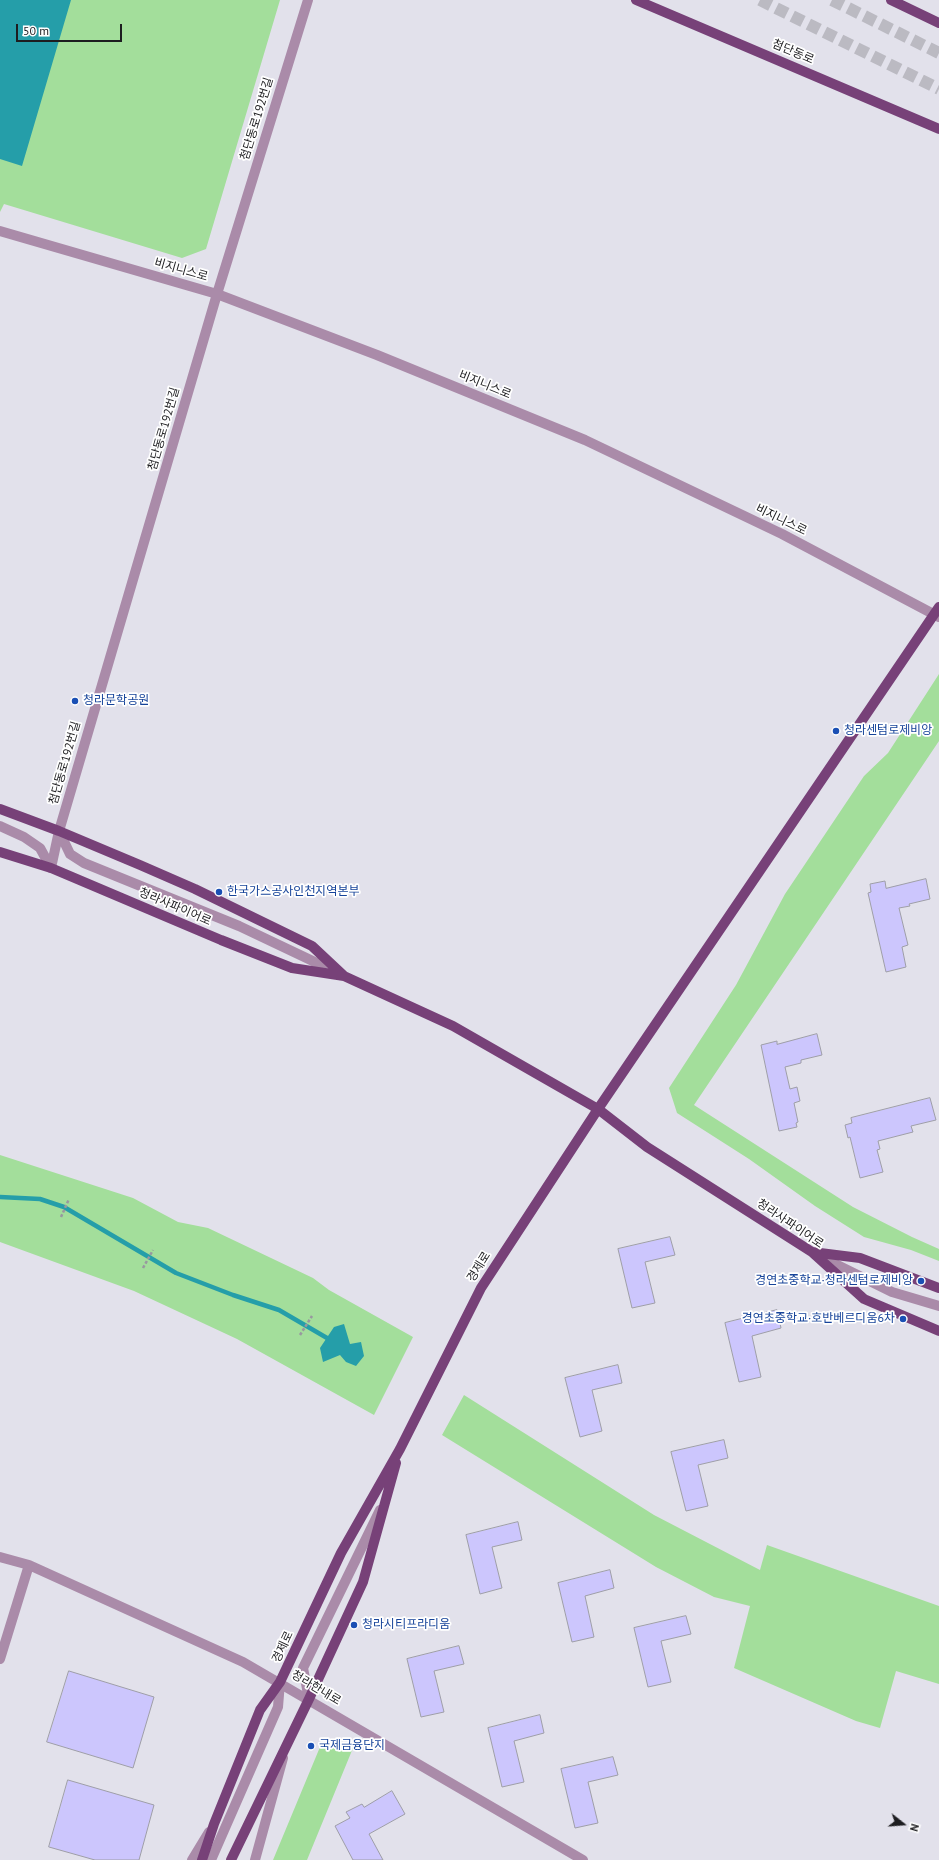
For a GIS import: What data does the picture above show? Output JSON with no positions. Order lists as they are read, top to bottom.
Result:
{
  "streets": {
    "main road": ["첨단동로", "청라사파이어로", "경제로"],
    "street": ["첨단동로192번길", "비지니스로", "청라한내로"]
  },
  "crossings": [
    ["첨단동로192번길", "비지니스로"],
    ["첨단동로192번길", "청라사파이어로"],
    ["비지니스로", "경제로"],
    ["청라사파이어로", "경제로"],
    ["경제로", "청라한내로"]
  ],
  "places": [
    "청라문학공원",
    "청라센텀로제비앙",
    "한국가스공사인천지역본부",
    "경연초중학교·청라센텀로제비앙",
    "경연초중학교·호반베르디움6차",
    "청라시티프라디움",
    "국제금융단지"
  ],
  "scale_bar": "50 m",
  "north": "right"
}
